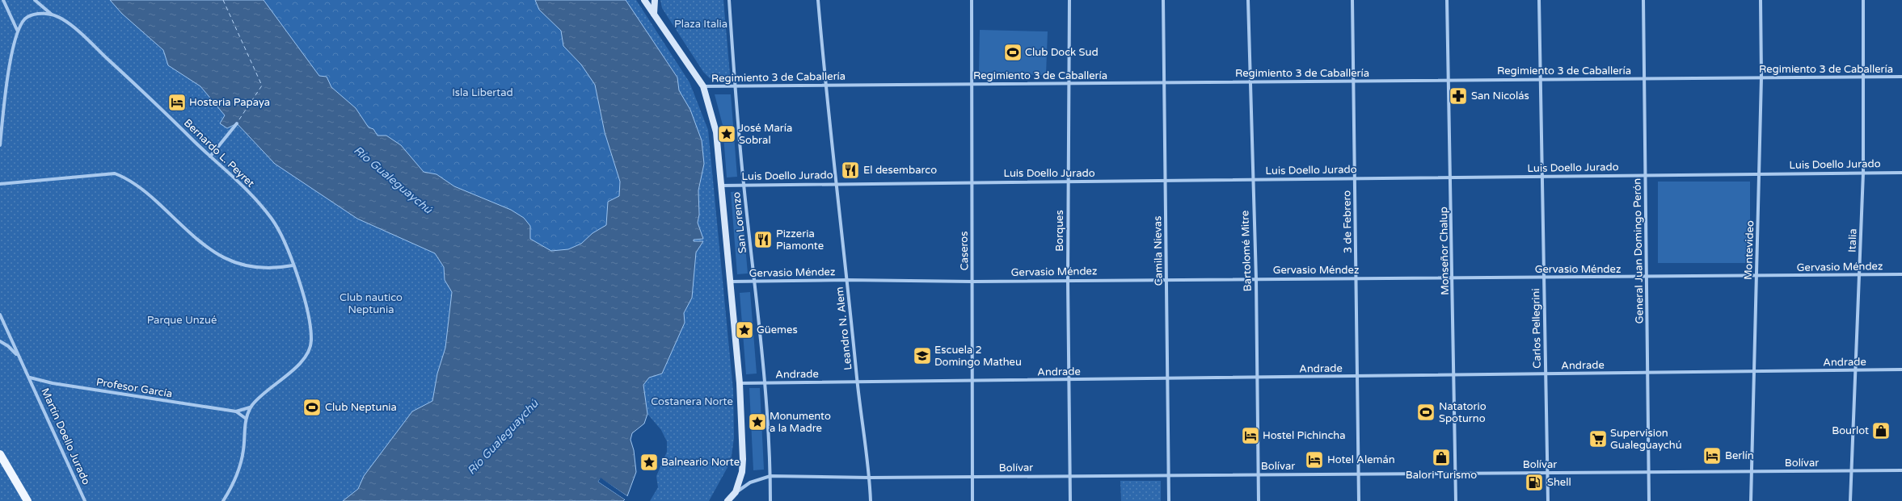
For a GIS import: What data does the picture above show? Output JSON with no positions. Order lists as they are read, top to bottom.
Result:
{
  "streets": {
    "street": [
      "Regimiento 3 de Caballería",
      "Bernardo L. Peyret",
      "Luis Doello Jurado",
      "3 de Febrero",
      "San Lorenzo",
      "Borques",
      "Italia",
      "Montevideo",
      "Caseros",
      "Camila Nievas",
      "Bartolomé Mitre",
      "Monseñor Chalup",
      "General Juan Domingo Perón",
      "Gervasio Méndez",
      "Leandro N. Alem",
      "Carlos Pellegrini",
      "Andrade",
      "Profesor García",
      "Martín Doello Jurado",
      "Bolívar"
    ]
  },
  "crossings": [
    ["Regimiento 3 de Caballería", "3 de Febrero"],
    ["Regimiento 3 de Caballería", "San Lorenzo"],
    ["Regimiento 3 de Caballería", "Borques"],
    ["Regimiento 3 de Caballería", "Italia"],
    ["Regimiento 3 de Caballería", "Montevideo"],
    ["Regimiento 3 de Caballería", "Caseros"],
    ["Regimiento 3 de Caballería", "Camila Nievas"],
    ["Regimiento 3 de Caballería", "Bartolomé Mitre"],
    ["Regimiento 3 de Caballería", "Monseñor Chalup"],
    ["Regimiento 3 de Caballería", "General Juan Domingo Perón"],
    ["Regimiento 3 de Caballería", "Leandro N. Alem"],
    ["Regimiento 3 de Caballería", "Carlos Pellegrini"],
    ["Luis Doello Jurado", "3 de Febrero"],
    ["Luis Doello Jurado", "San Lorenzo"],
    ["Luis Doello Jurado", "Borques"],
    ["Luis Doello Jurado", "Italia"],
    ["Luis Doello Jurado", "Montevideo"],
    ["Luis Doello Jurado", "Caseros"],
    ["Luis Doello Jurado", "Camila Nievas"],
    ["Luis Doello Jurado", "Bartolomé Mitre"],
    ["Luis Doello Jurado", "Monseñor Chalup"],
    ["Luis Doello Jurado", "General Juan Domingo Perón"],
    ["Luis Doello Jurado", "Leandro N. Alem"],
    ["Luis Doello Jurado", "Carlos Pellegrini"],
    ["3 de Febrero", "Gervasio Méndez"],
    ["3 de Febrero", "Andrade"],
    ["3 de Febrero", "Bolívar"],
    ["San Lorenzo", "Gervasio Méndez"],
    ["San Lorenzo", "Andrade"],
    ["San Lorenzo", "Bolívar"],
    ["Borques", "Gervasio Méndez"],
    ["Borques", "Andrade"],
    ["Borques", "Bolívar"],
    ["Italia", "Gervasio Méndez"],
    ["Italia", "Andrade"],
    ["Italia", "Bolívar"],
    ["Montevideo", "Gervasio Méndez"],
    ["Montevideo", "Andrade"],
    ["Montevideo", "Bolívar"],
    ["Caseros", "Gervasio Méndez"],
    ["Caseros", "Andrade"],
    ["Caseros", "Bolívar"],
    ["Camila Nievas", "Gervasio Méndez"],
    ["Camila Nievas", "Andrade"],
    ["Camila Nievas", "Bolívar"],
    ["Bartolomé Mitre", "Gervasio Méndez"],
    ["Bartolomé Mitre", "Andrade"],
    ["Bartolomé Mitre", "Bolívar"],
    ["Monseñor Chalup", "Gervasio Méndez"],
    ["Monseñor Chalup", "Andrade"],
    ["Monseñor Chalup", "Bolívar"],
    ["General Juan Domingo Perón", "Gervasio Méndez"],
    ["General Juan Domingo Perón", "Andrade"],
    ["General Juan Domingo Perón", "Bolívar"],
    ["Gervasio Méndez", "Leandro N. Alem"],
    ["Gervasio Méndez", "Carlos Pellegrini"],
    ["Leandro N. Alem", "Andrade"],
    ["Leandro N. Alem", "Bolívar"],
    ["Carlos Pellegrini", "Andrade"],
    ["Carlos Pellegrini", "Bolívar"],
    ["Profesor García", "Martín Doello Jurado"]
  ],
  "water": ["Río Gualeguaychú"],
  "parks": [
    "Plaza Italia",
    "Isla Libertad",
    "Club nautico Neptunia",
    "Parque Unzué",
    "Costanera Norte"
  ],
  "places": {
    "sports": ["Club Dock Sud", "Club Neptunia", "Natatorio Spoturno"],
    "pharmacy": ["San Nicolás"],
    "hotel": [
      "Hosteria Papaya",
      "Hostel Pichincha",
      "Berlín",
      "Hotel Alemán"
    ],
    "place": [
      "José María Sobral",
      "Güemes",
      "Monumento a la Madre",
      "Balneario Norte"
    ],
    "restaurant": ["El desembarco", "Pizzeria Piamonte"],
    "school or university": ["Escuela 2 Domingo Matheu"],
    "shop": ["Bourlot", "Balori Turismo"],
    "supermarket": ["Supervision Gualeguaychú"],
    "fuel station": ["Shell"]
  }
}
